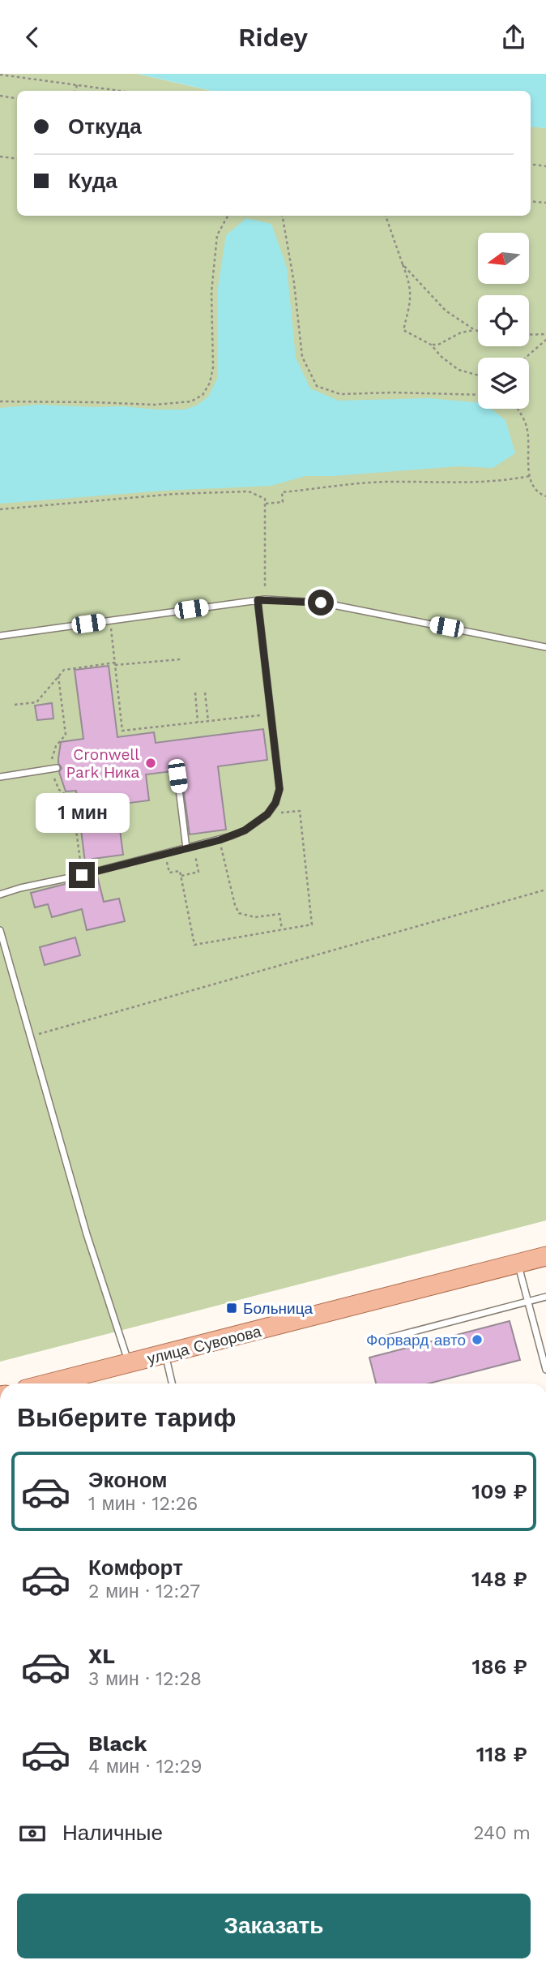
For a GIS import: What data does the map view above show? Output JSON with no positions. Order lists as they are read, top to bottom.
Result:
{
  "streets": {
    "main road": ["улица Суворова"]
  },
  "places": {
    "other": ["Cronwell Park Ника", "Форвард авто"],
    "transit": ["Больница"]
  },
  "north": "left",
  "page": {
    "header": "Ridey",
    "banner": ["Откуда", "Куда"],
    "bubble": "1 мин",
    "heading": "Выберите тариф",
    "list": [
      {
        "name": "Эконом",
        "note": "1 мин · 12:26",
        "value": "109 ₽"
      },
      {
        "name": "Комфорт",
        "note": "2 мин · 12:27",
        "value": "148 ₽"
      },
      {
        "name": "XL",
        "note": "3 мин · 12:28",
        "value": "186 ₽"
      },
      {
        "name": "Black",
        "note": "4 мин · 12:29",
        "value": "118 ₽"
      }
    ],
    "pay": ["Наличные", "240 m"],
    "buttons": "Заказать"
  }
}
